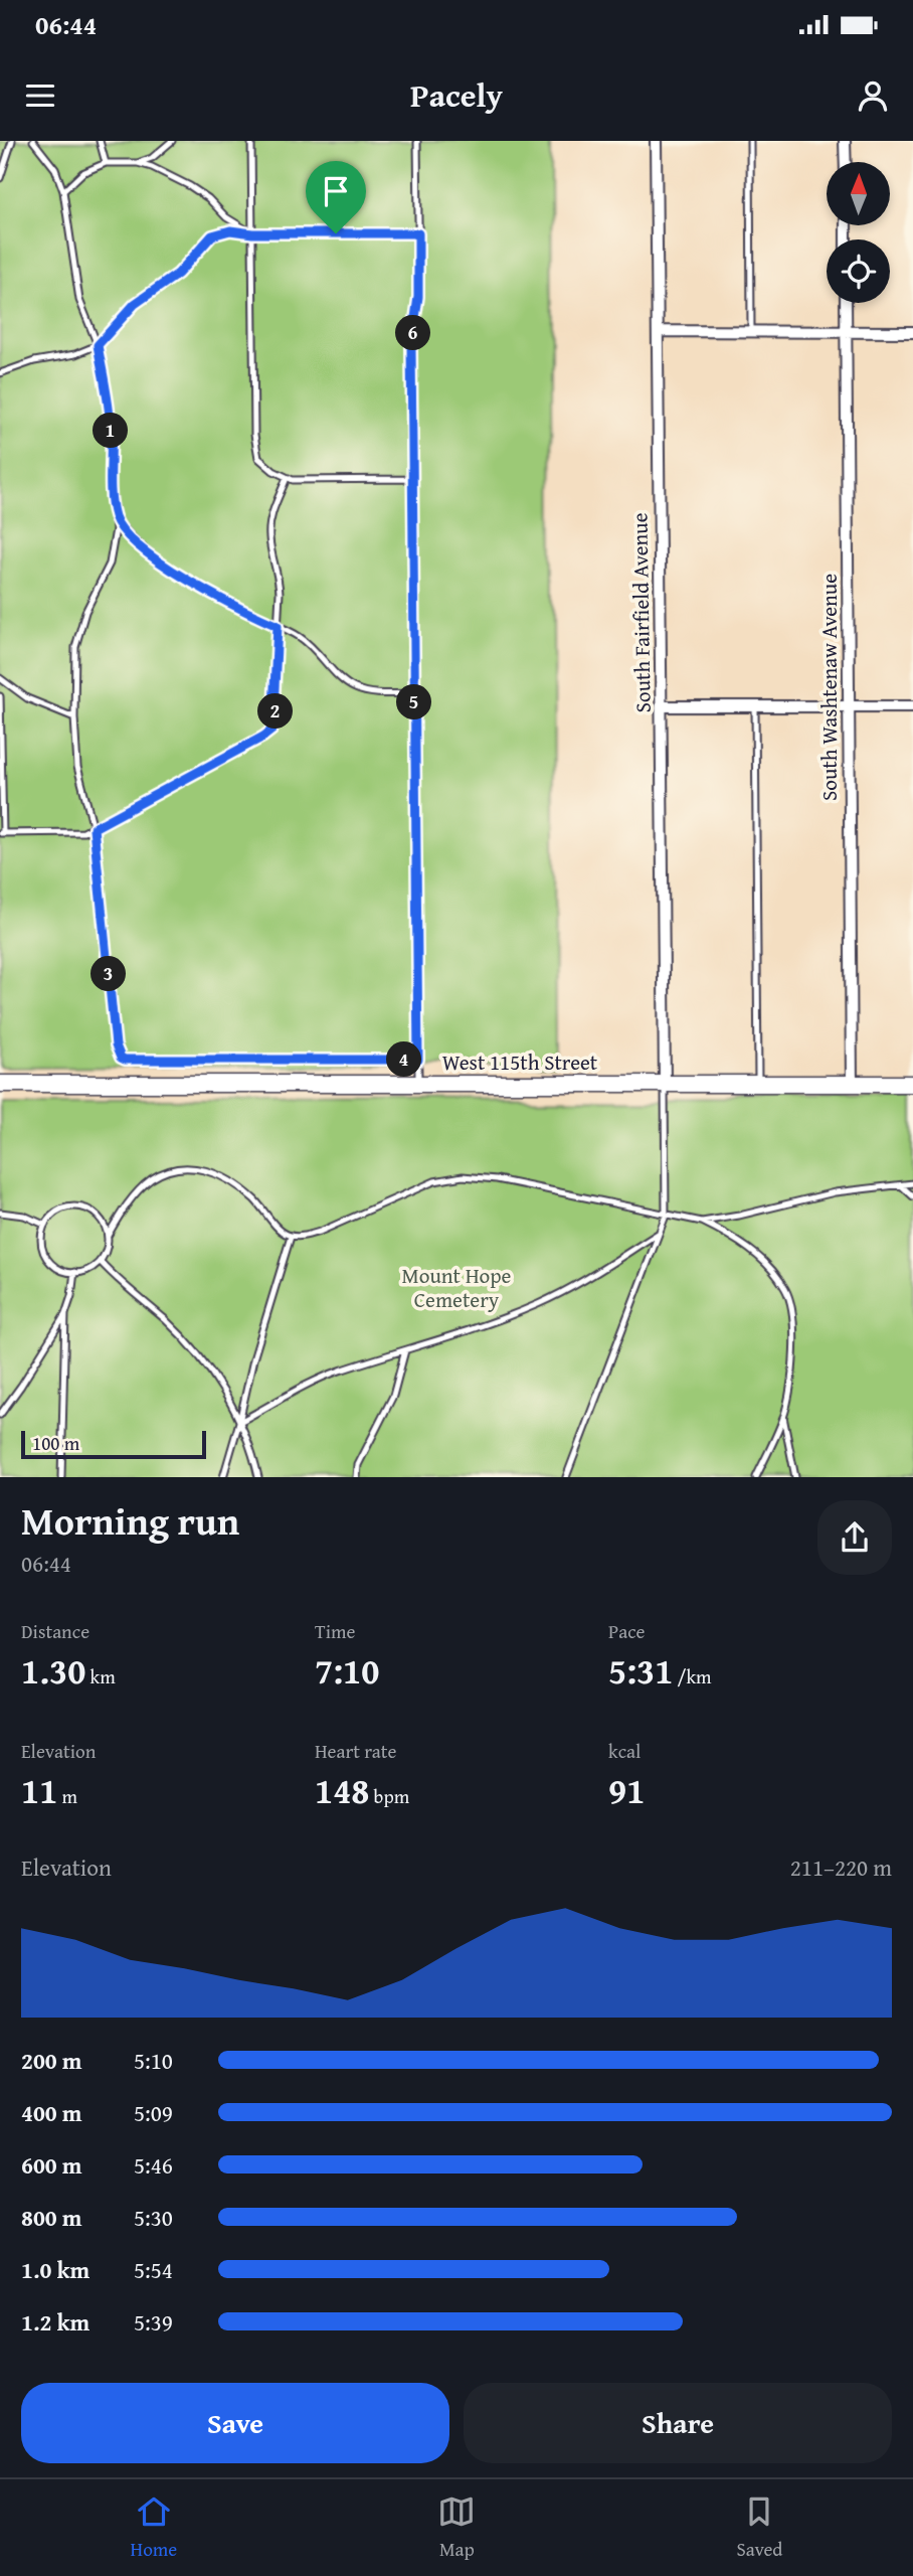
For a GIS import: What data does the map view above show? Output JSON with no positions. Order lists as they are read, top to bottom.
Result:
{
  "streets": {
    "street": ["South Fairfield Avenue", "South Washtenaw Avenue", "West 115th Street"]
  },
  "crossings": [
    ["South Fairfield Avenue", "West 115th Street"],
    ["South Washtenaw Avenue", "West 115th Street"]
  ],
  "parks": ["Mount Hope Cemetery"],
  "scale_bar": "100 m",
  "north": "top",
  "page": {
    "status": "06:44",
    "header": "Pacely",
    "pins": [
      "6",
      "1",
      "5",
      "2",
      "3",
      "4"
    ],
    "scale": "100 m",
    "heading": ["Morning run", "06:44"],
    "stats": [
      ["Distance", "1.30 km"],
      ["Time", "7:10"],
      ["Pace", "5:31 /km"],
      ["Elevation", "11 m"],
      ["Heart rate", "148 bpm"],
      ["kcal", "91"]
    ],
    "chart": ["Elevation", "211–220 m"],
    "list": [
      {
        "name": "200 m",
        "note": "5:10"
      },
      {
        "name": "400 m",
        "note": "5:09"
      },
      {
        "name": "600 m",
        "note": "5:46"
      },
      {
        "name": "800 m",
        "note": "5:30"
      },
      {
        "name": "1.0 km",
        "note": "5:54"
      },
      {
        "name": "1.2 km",
        "note": "5:39"
      }
    ],
    "buttons": ["Save", "Share"],
    "tabs": ["Home", "Map", "Saved"]
  }
}
